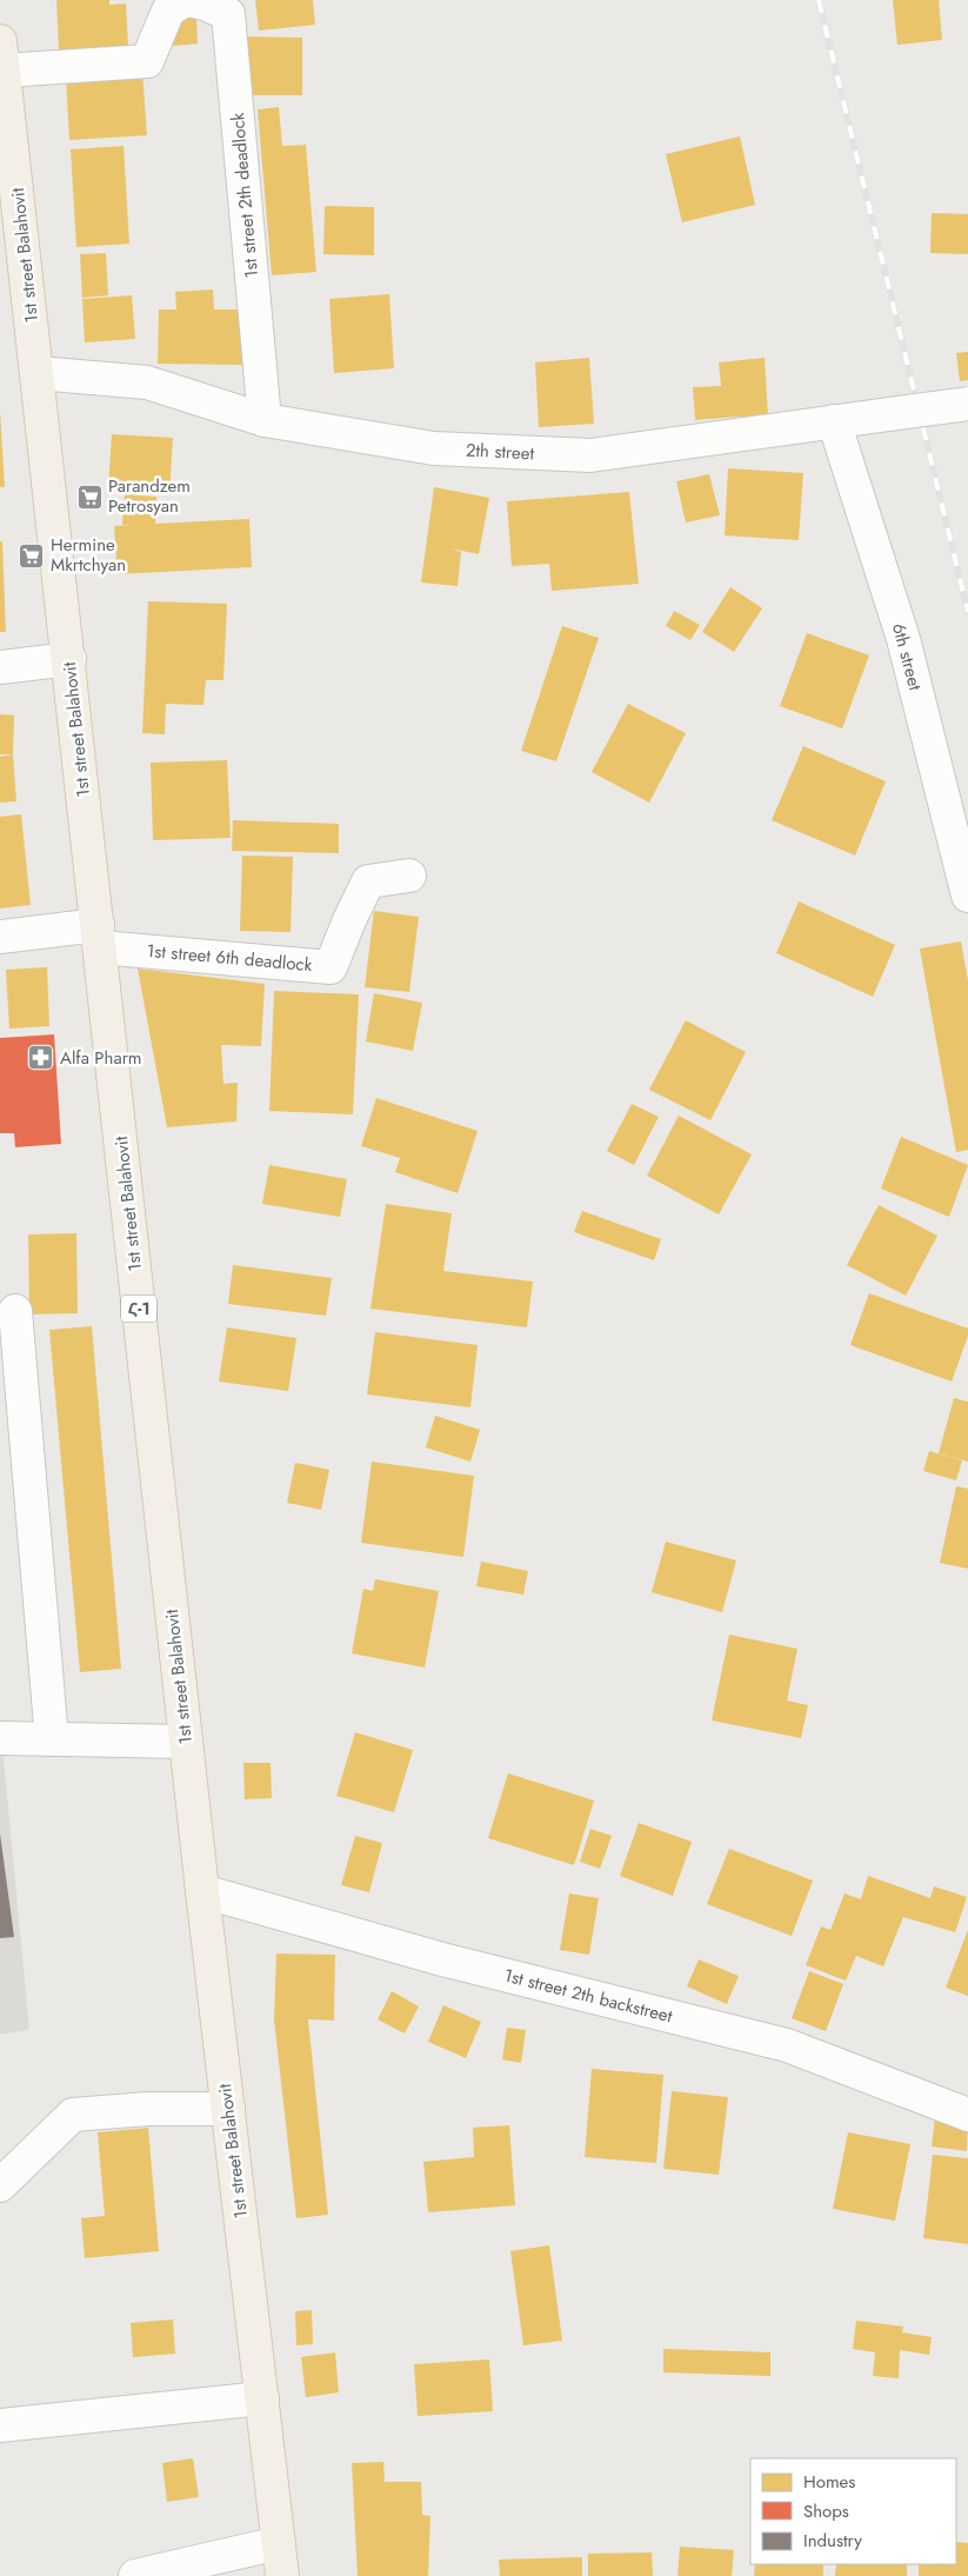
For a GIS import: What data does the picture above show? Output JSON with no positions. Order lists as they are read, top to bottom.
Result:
{
  "streets": {
    "main road": ["1st street Balahovit", "Հ-1"],
    "street": [
      "1st street 2th deadlock",
      "2th street",
      "6th street",
      "1st street 6th deadlock",
      "1st street 2th backstreet"
    ]
  },
  "crossings": [
    ["1st street 2th deadlock", "2th street"],
    ["1st street Balahovit", "2th street"],
    ["1st street Balahovit", "1st street 6th deadlock"],
    ["1st street Balahovit", "1st street 2th backstreet"],
    ["2th street", "6th street"]
  ],
  "places": {
    "supermarket": ["Parandzem Petrosyan", "Hermine Mkrtchyan"],
    "pharmacy": ["Alfa Pharm"]
  },
  "legend": ["Homes", "Shops", "Industry"]
}
